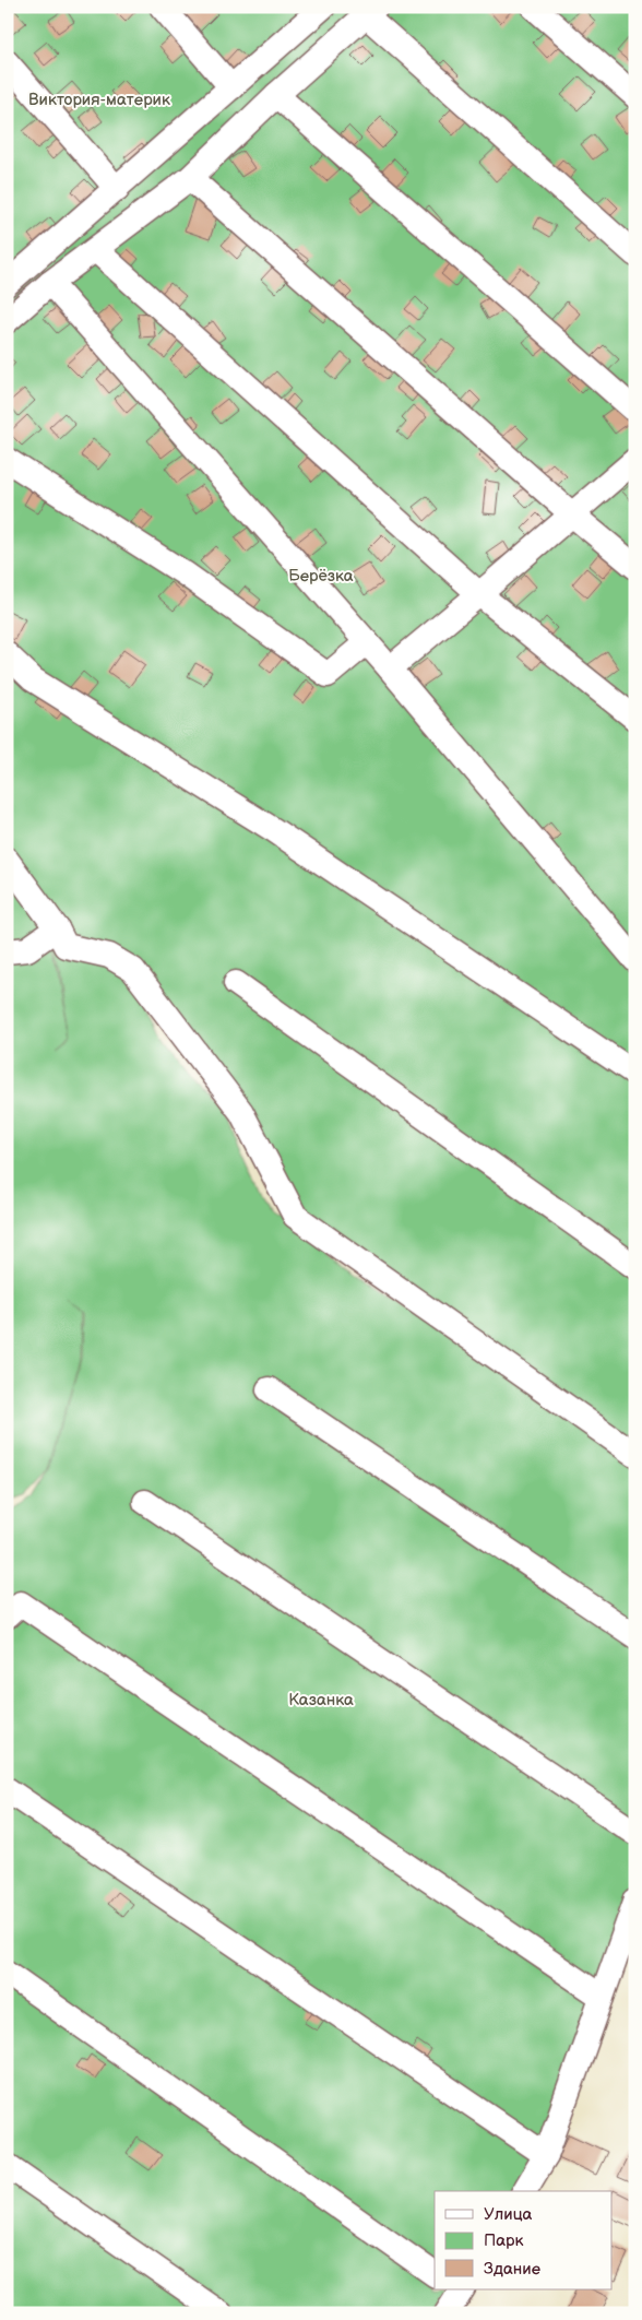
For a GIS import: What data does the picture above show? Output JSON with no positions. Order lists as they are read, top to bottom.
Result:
{
  "parks": ["Виктория-материк", "Берёзка", "Казанка"],
  "legend": ["Улица", "Парк", "Здание"]
}
